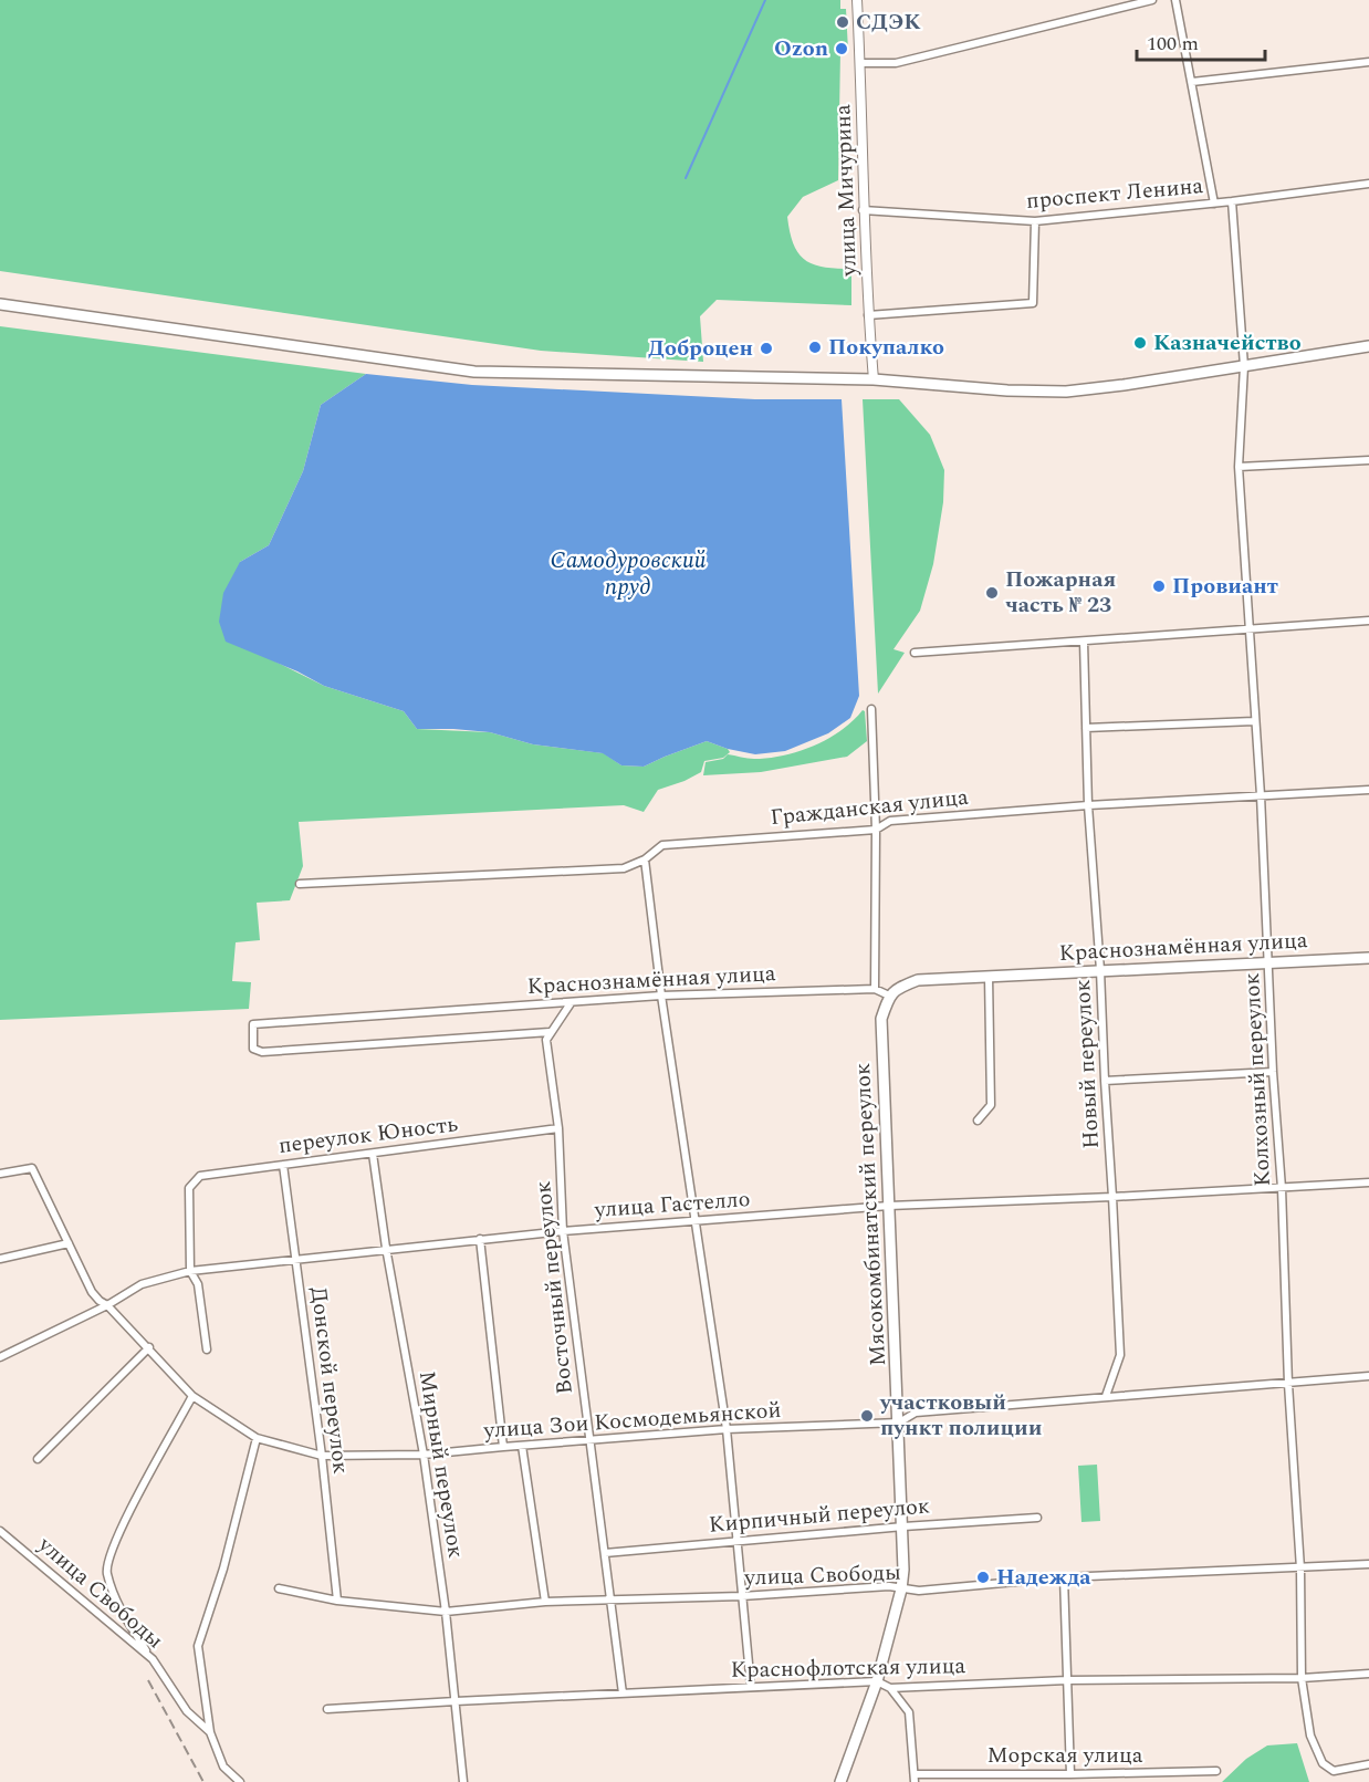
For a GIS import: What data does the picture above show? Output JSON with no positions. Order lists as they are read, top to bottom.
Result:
{
  "streets": {
    "main road": ["Краснознамённая улица", "Мясокомбинатский переулок"],
    "street": [
      "улица Мичурина",
      "проспект Ленина",
      "Гражданская улица",
      "Новый переулок",
      "Колхозный переулок",
      "переулок Юность",
      "улица Гастелло",
      "Восточный переулок",
      "Донской переулок",
      "улица Зои Космодемьянской",
      "Мирный переулок",
      "Кирпичный переулок",
      "улица Свободы",
      "Краснофлотская улица",
      "Морская улица"
    ]
  },
  "crossings": [
    ["улица Мичурина", "проспект Ленина"],
    ["проспект Ленина", "Колхозный переулок"],
    ["Гражданская улица", "Новый переулок"],
    ["Гражданская улица", "Колхозный переулок"],
    ["Краснознамённая улица", "Новый переулок"],
    ["Краснознамённая улица", "Колхозный переулок"],
    ["Краснознамённая улица", "Мясокомбинатский переулок"],
    ["Краснознамённая улица", "Восточный переулок"],
    ["Новый переулок", "улица Гастелло"],
    ["Новый переулок", "улица Зои Космодемьянской"],
    ["Колхозный переулок", "улица Гастелло"],
    ["Колхозный переулок", "улица Зои Космодемьянской"],
    ["Колхозный переулок", "улица Свободы"],
    ["Колхозный переулок", "Краснофлотская улица"],
    ["переулок Юность", "улица Гастелло"],
    ["переулок Юность", "Восточный переулок"],
    ["переулок Юность", "Донской переулок"],
    ["переулок Юность", "Мирный переулок"],
    ["улица Гастелло", "Мясокомбинатский переулок"],
    ["улица Гастелло", "Восточный переулок"],
    ["улица Гастелло", "Донской переулок"],
    ["улица Гастелло", "улица Зои Космодемьянской"],
    ["улица Гастелло", "Мирный переулок"],
    ["Мясокомбинатский переулок", "улица Зои Космодемьянской"],
    ["Мясокомбинатский переулок", "Кирпичный переулок"],
    ["Мясокомбинатский переулок", "улица Свободы"],
    ["Мясокомбинатский переулок", "Краснофлотская улица"],
    ["Восточный переулок", "улица Зои Космодемьянской"],
    ["Восточный переулок", "Кирпичный переулок"],
    ["Восточный переулок", "улица Свободы"],
    ["Восточный переулок", "Краснофлотская улица"],
    ["Донской переулок", "улица Зои Космодемьянской"],
    ["Донской переулок", "улица Свободы"],
    ["улица Зои Космодемьянской", "Мирный переулок"],
    ["Мирный переулок", "улица Свободы"],
    ["Мирный переулок", "Краснофлотская улица"]
  ],
  "water": ["Самодуровский пруд"],
  "places": [
    "СДЭК",
    "Ozon",
    "Казначейство",
    "Покупалко",
    "Доброцен",
    "Провиант",
    "Пожарная часть № 23",
    "участковый пункт полиции",
    "Надежда"
  ],
  "scale_bar": "100 m"
}
